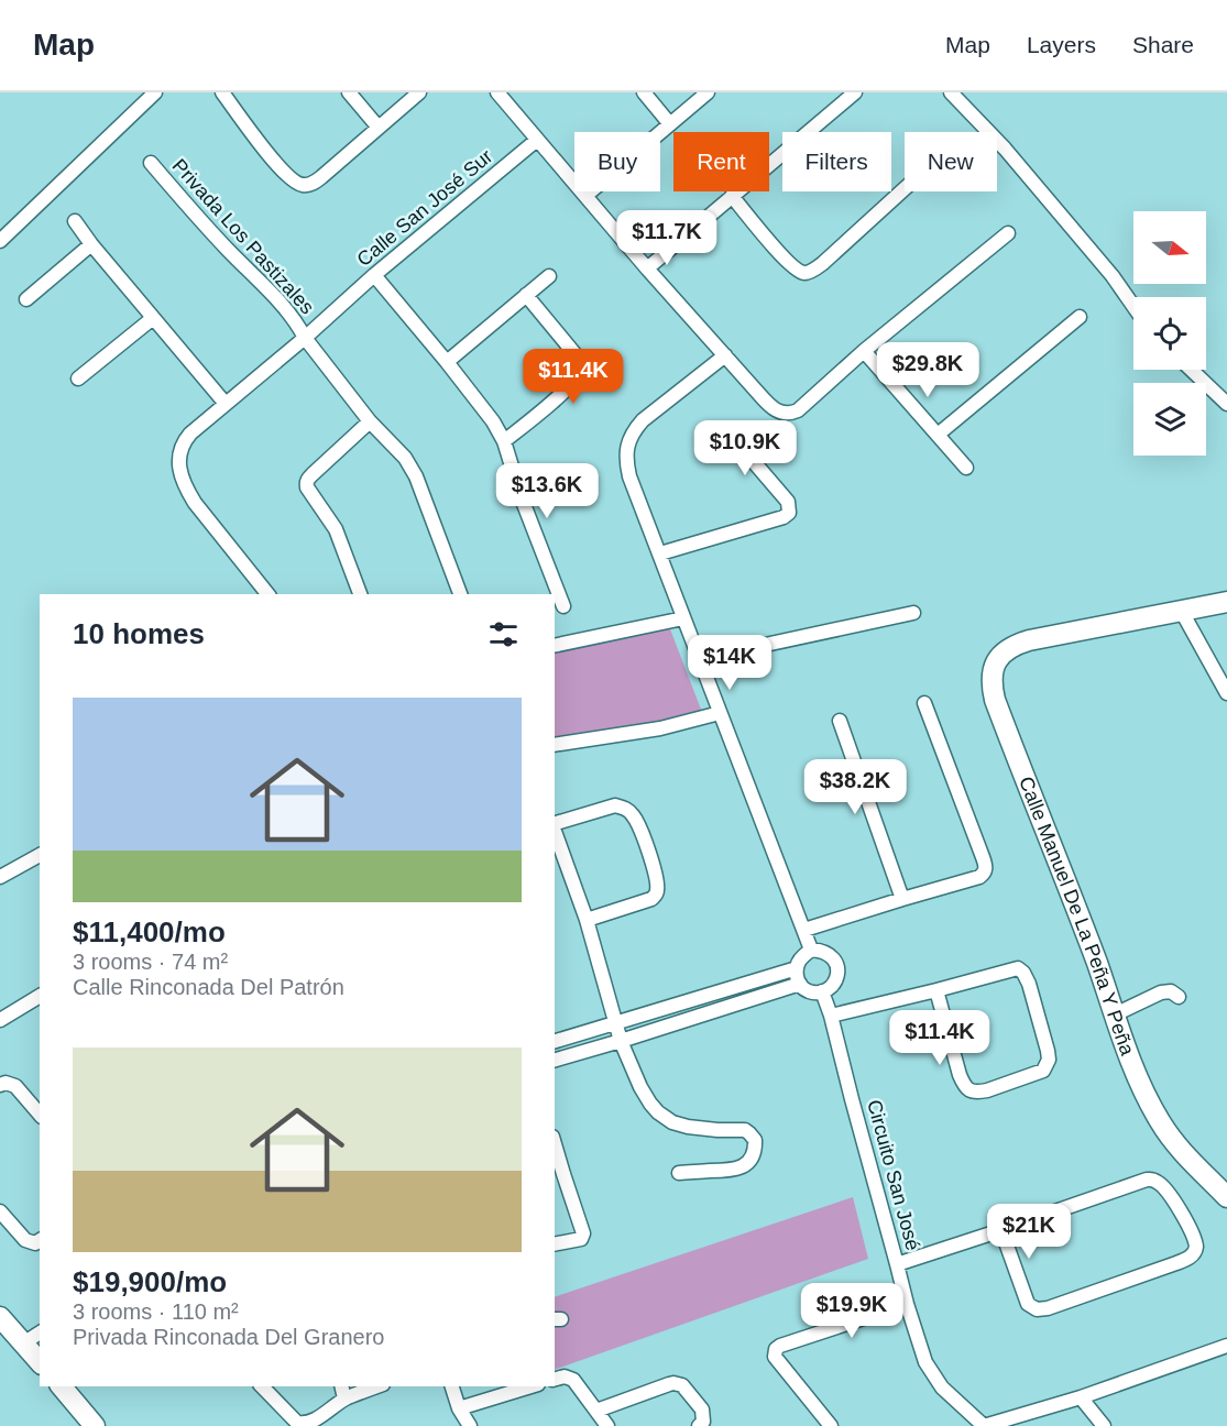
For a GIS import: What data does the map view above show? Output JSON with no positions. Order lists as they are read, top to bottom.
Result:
{
  "streets": {
    "street": [
      "Calle San José Sur",
      "Privada Los Pastizales",
      "Calle Manuel De La Peña Y Peña",
      "Circuito San José"
    ]
  },
  "crossings": [
    ["Calle San José Sur", "Privada Los Pastizales"]
  ],
  "north": "right",
  "page": {
    "header": "Map",
    "nav": ["Map", "Layers", "Share"],
    "chip": [
      "Buy",
      "Rent",
      "Filters",
      "New"
    ],
    "price": [
      "$11.7K",
      "$29.8K",
      "$11.4K",
      "$10.9K",
      "$13.6K",
      "$14K",
      "$38.2K",
      "$11.4K",
      "$21K",
      "$19.9K"
    ],
    "heading": "10 homes",
    "list": [
      {
        "name": "$11,400/mo",
        "note": "3 rooms · 74 m² · Calle Rinconada Del Patrón"
      },
      {
        "name": "$19,900/mo",
        "note": "3 rooms · 110 m² · Privada Rinconada Del Granero"
      }
    ]
  }
}
